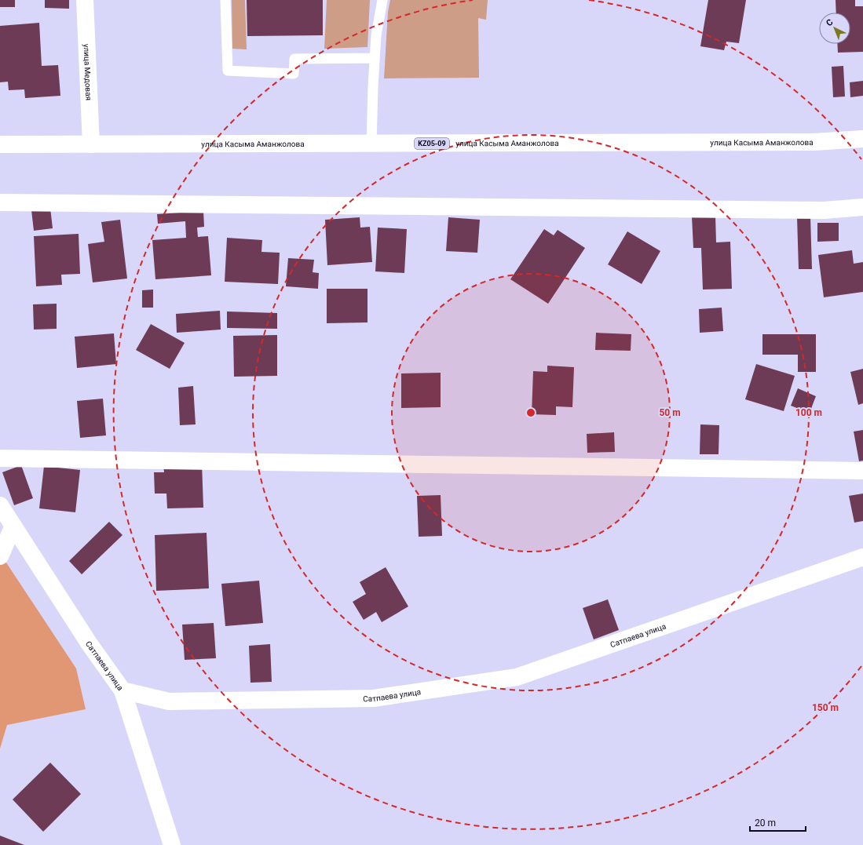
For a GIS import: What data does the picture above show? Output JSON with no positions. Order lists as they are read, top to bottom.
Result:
{
  "streets": {
    "street": [
      "улица Медовая",
      "улица Касыма Аманжолова",
      "KZ05-09",
      "Сатпаева улица"
    ]
  },
  "crossings": [
    ["улица Медовая", "улица Касыма Аманжолова"]
  ],
  "scale_bar": "20 m",
  "north": "top left",
  "rings": ["50 m", "100 m", "150 m"]
}
